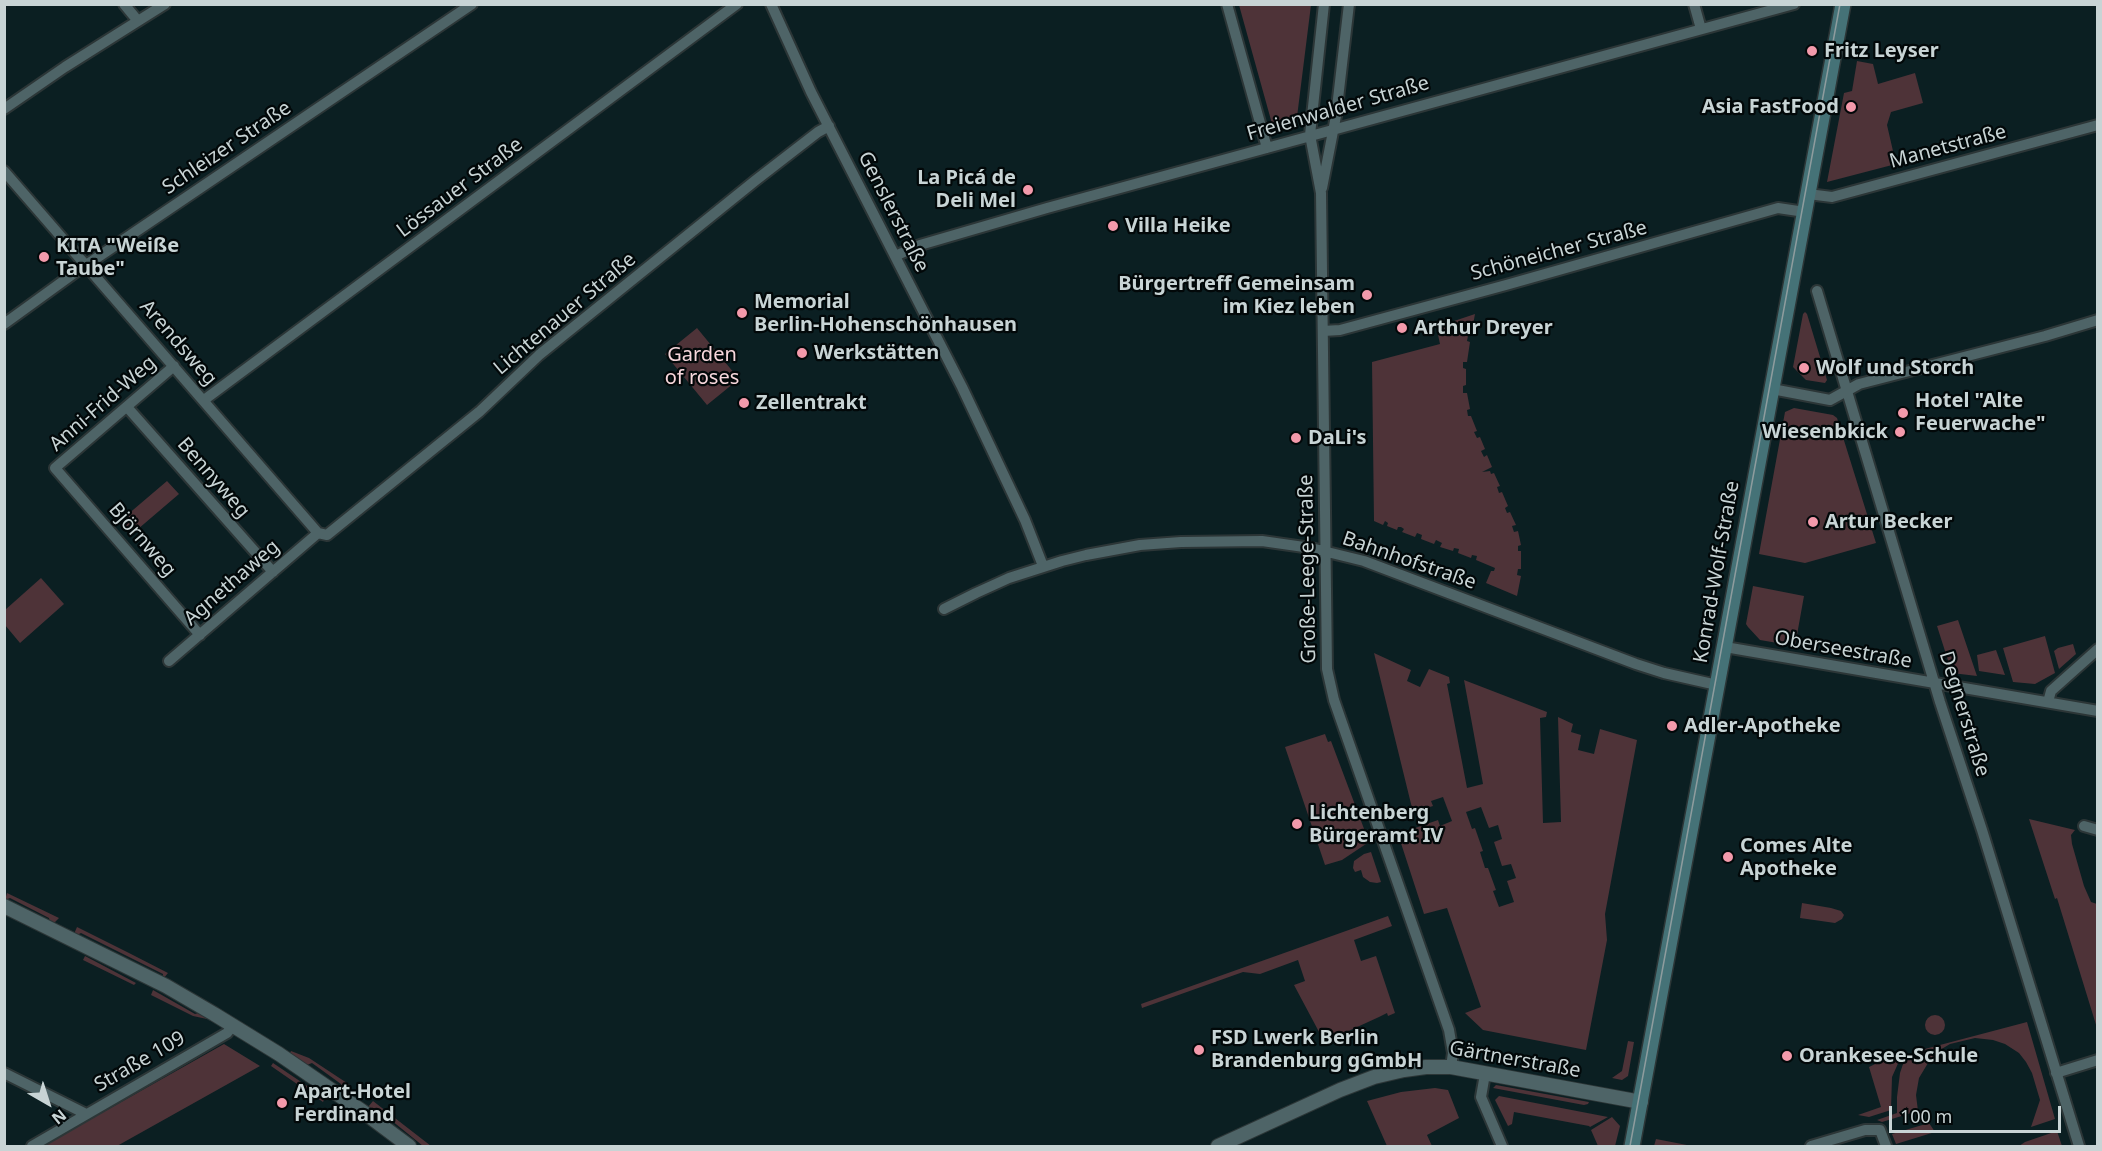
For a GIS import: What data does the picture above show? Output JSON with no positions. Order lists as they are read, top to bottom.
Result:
{
  "streets": {
    "main road": ["Konrad-Wolf-Straße"],
    "street": [
      "Freienwalder Straße",
      "Manetstraße",
      "Schleizer Straße",
      "Lössauer Straße",
      "Genslerstraße",
      "Schöneicher Straße",
      "Lichtenauer Straße",
      "Arendsweg",
      "Anni-Frid-Weg",
      "Bennyweg",
      "Björnweg",
      "Bahnhofstraße",
      "Große-Leege-Straße",
      "Agnethaweg",
      "Oberseestraße",
      "Degnerstraße",
      "Gärtnerstraße",
      "Straße 109"
    ]
  },
  "crossings": [
    ["Freienwalder Straße", "Genslerstraße"],
    ["Freienwalder Straße", "Große-Leege-Straße"],
    ["Manetstraße", "Konrad-Wolf-Straße"],
    ["Schleizer Straße", "Arendsweg"],
    ["Lössauer Straße", "Arendsweg"],
    ["Genslerstraße", "Lichtenauer Straße"],
    ["Genslerstraße", "Bahnhofstraße"],
    ["Schöneicher Straße", "Große-Leege-Straße"],
    ["Schöneicher Straße", "Konrad-Wolf-Straße"],
    ["Lichtenauer Straße", "Arendsweg"],
    ["Lichtenauer Straße", "Agnethaweg"],
    ["Arendsweg", "Anni-Frid-Weg"],
    ["Arendsweg", "Agnethaweg"],
    ["Anni-Frid-Weg", "Bennyweg"],
    ["Anni-Frid-Weg", "Björnweg"],
    ["Bennyweg", "Agnethaweg"],
    ["Björnweg", "Agnethaweg"],
    ["Bahnhofstraße", "Große-Leege-Straße"],
    ["Bahnhofstraße", "Konrad-Wolf-Straße"],
    ["Große-Leege-Straße", "Gärtnerstraße"],
    ["Konrad-Wolf-Straße", "Oberseestraße"],
    ["Konrad-Wolf-Straße", "Gärtnerstraße"],
    ["Oberseestraße", "Degnerstraße"]
  ],
  "parks": ["Garden of roses"],
  "places": [
    "Fritz Leyser",
    "Asia FastFood",
    "La Picá de Deli Mel",
    "Villa Heike",
    "KITA \"Weiße Taube\"",
    "Bürgertreff Gemeinsam im Kiez leben",
    "Memorial Berlin-Hohenschönhausen",
    "Arthur Dreyer",
    "Werkstätten",
    "Wolf und Storch",
    "Zellentrakt",
    "Hotel \"Alte Feuerwache\"",
    "Wiesenbkick",
    "DaLi's",
    "Artur Becker",
    "Adler-Apotheke",
    "Lichtenberg Bürgeramt IV",
    "Comes Alte Apotheke",
    "FSD Lwerk Berlin Brandenburg gGmbH",
    "Orankesee-Schule",
    "Apart-Hotel Ferdinand"
  ],
  "scale_bar": "100 m",
  "north": "bottom right"
}
